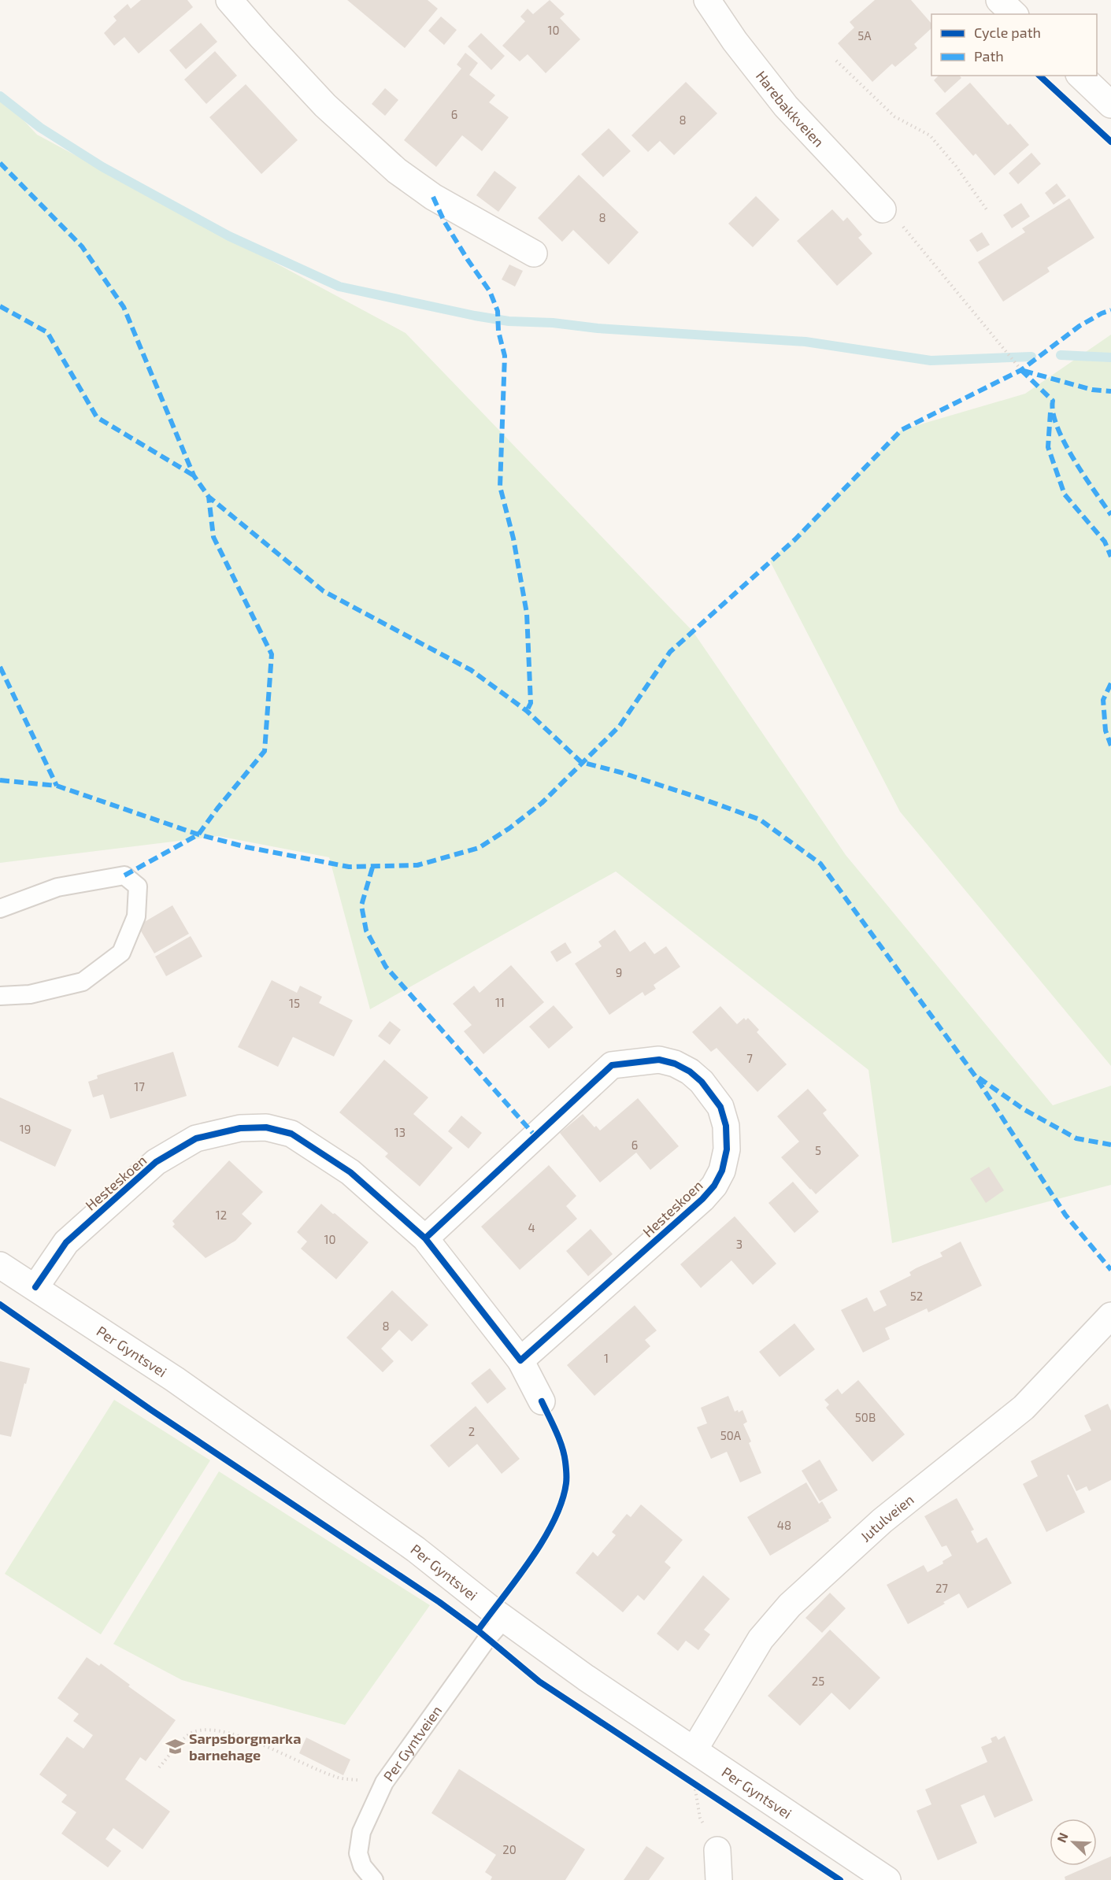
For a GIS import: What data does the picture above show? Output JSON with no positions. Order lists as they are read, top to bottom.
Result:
{
  "streets": {
    "street": [
      "Harebakkveien",
      "Hesteskoen",
      "Per Gyntsvei",
      "Jutulveien"
    ],
    "lane": ["Per Gyntveien"]
  },
  "crossings": [
    ["Hesteskoen", "Per Gyntsvei"],
    ["Per Gyntsvei", "Jutulveien"],
    ["Per Gyntsvei", "Per Gyntveien"]
  ],
  "places": {
    "school or university": ["Sarpsborgmarka barnehage"]
  },
  "house_numbers": [
    "10",
    "5A",
    "6",
    "8",
    "8",
    "9",
    "11",
    "15",
    "7",
    "17",
    "19",
    "13",
    "6",
    "5",
    "12",
    "4",
    "10",
    "3",
    "52",
    "8",
    "1",
    "50B",
    "2",
    "50A",
    "48",
    "27",
    "25",
    "20"
  ],
  "legend": ["Cycle path", "Path"],
  "north": "top left"
}
